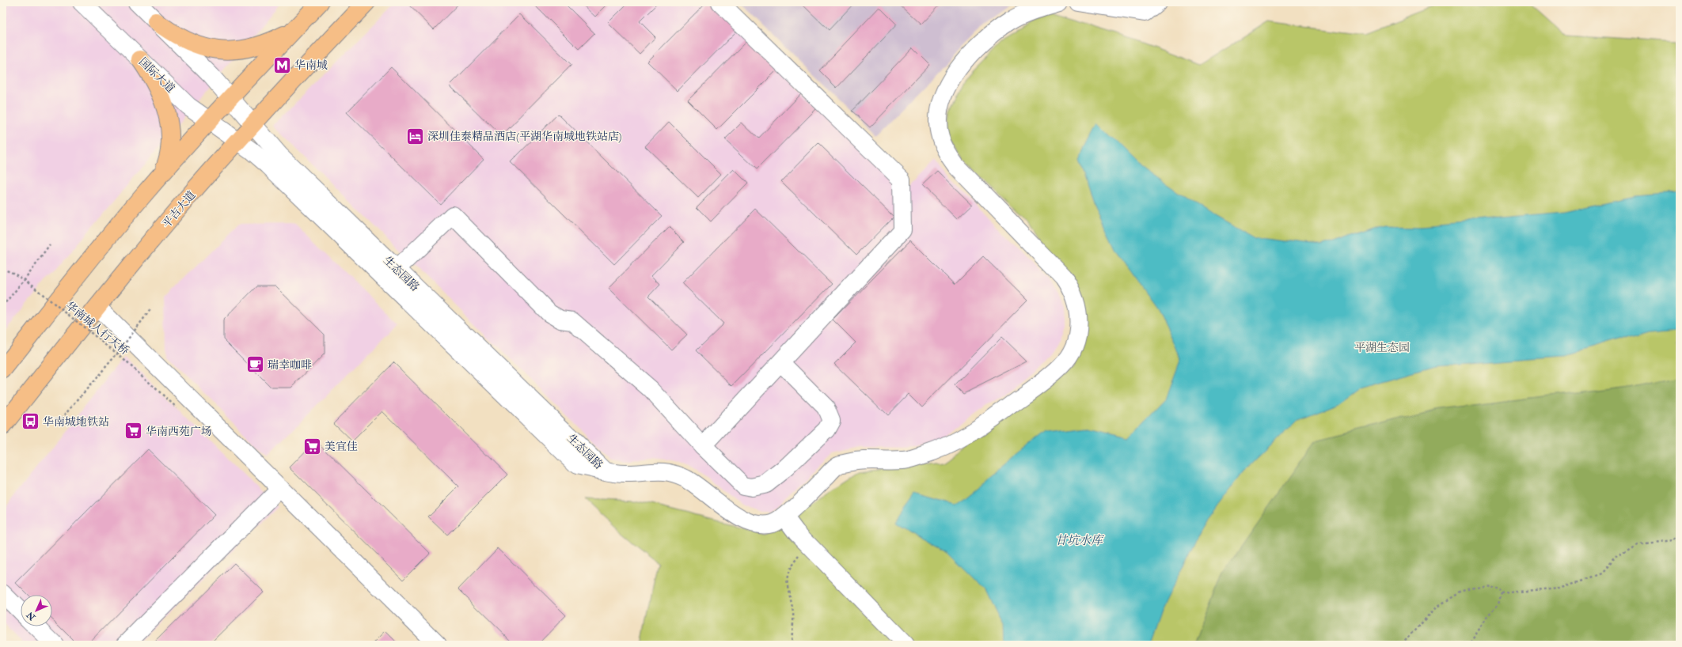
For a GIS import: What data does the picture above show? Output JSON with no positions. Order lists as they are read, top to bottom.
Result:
{
  "streets": {
    "main road": ["平吉大道"],
    "street": ["国际大道", "生态园路"],
    "path": ["华南城人行天桥"]
  },
  "crossings": [
    ["国际大道", "平吉大道"],
    ["国际大道", "生态园路"],
    ["平吉大道", "生态园路"]
  ],
  "water": ["甘坑水库"],
  "parks": ["平湖生态园"],
  "places": {
    "metro station": ["华南城"],
    "hotel": ["深圳佳泰精品酒店(平湖华南城地铁站店)"],
    "cafe": ["瑞幸咖啡"],
    "bus stop": ["华南城地铁站"],
    "supermarket": ["华南西苑广场", "美宜佳"]
  },
  "north": "bottom left"
}
